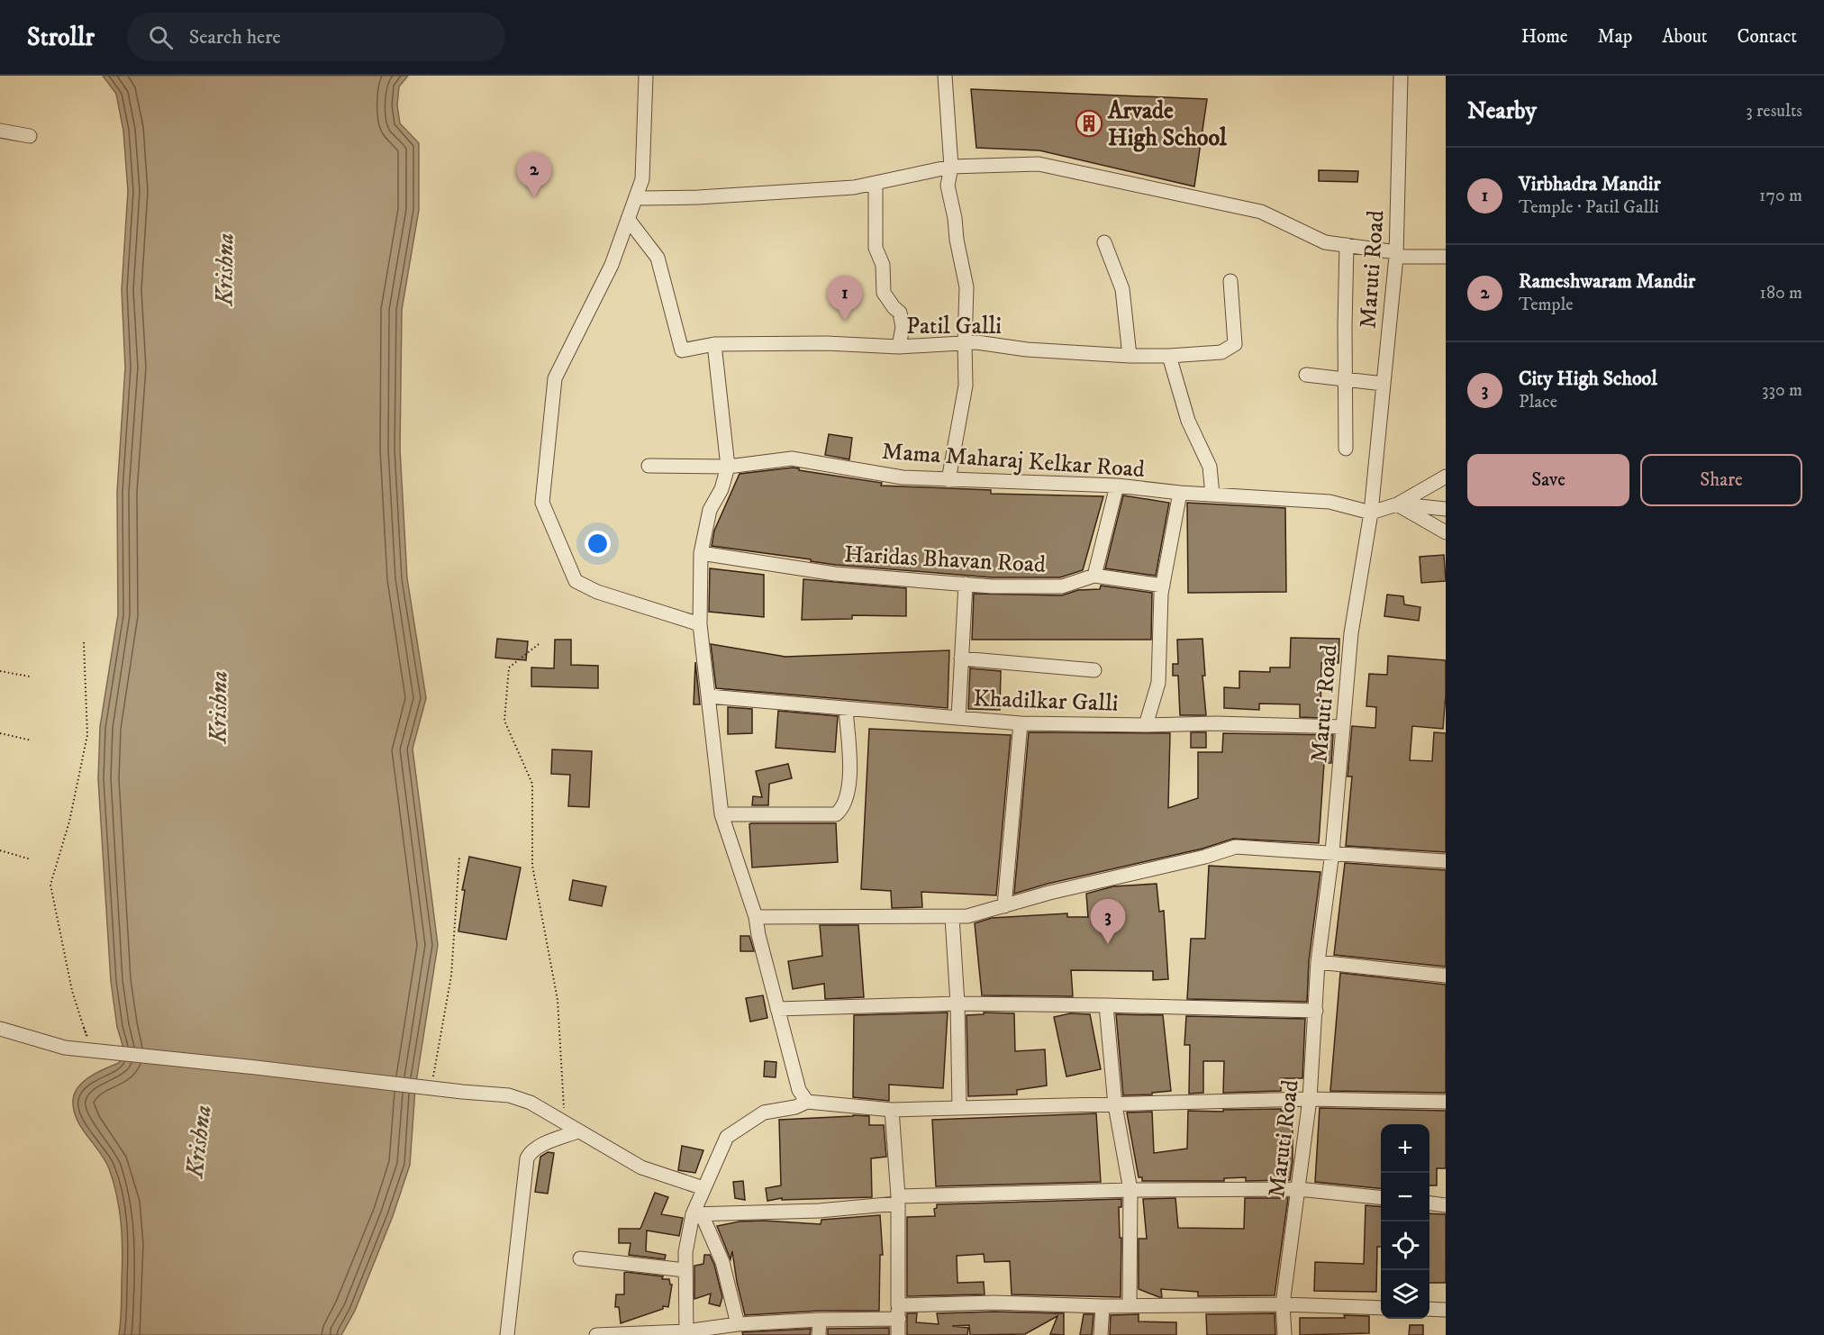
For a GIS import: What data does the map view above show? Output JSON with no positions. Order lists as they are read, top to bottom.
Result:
{
  "streets": {
    "street": [
      "Maruti Road",
      "Patil Galli",
      "Mama Maharaj Kelkar Road",
      "Haridas Bhavan Road",
      "Khadilkar Galli"
    ]
  },
  "crossings": [
    ["Maruti Road", "Mama Maharaj Kelkar Road"],
    ["Mama Maharaj Kelkar Road", "Khadilkar Galli"]
  ],
  "water": ["Krishna"],
  "places": {
    "building": ["Arvade High School"]
  },
  "page": {
    "header": "Strollr",
    "search": "Search here",
    "nav": [
      "Home",
      "Map",
      "About",
      "Contact"
    ],
    "heading": ["Nearby", "3 results"],
    "list": [
      {
        "mark": "1",
        "name": "Virbhadra Mandir",
        "note": "Temple · Patil Galli",
        "value": "170 m"
      },
      {
        "mark": "2",
        "name": "Rameshwaram Mandir",
        "note": "Temple",
        "value": "180 m"
      },
      {
        "mark": "3",
        "name": "City High School",
        "note": "Place",
        "value": "330 m"
      }
    ],
    "pins": ["2", "1", "3"],
    "buttons": ["Save", "Share"],
    "map_buttons": ["+", "−"]
  }
}
